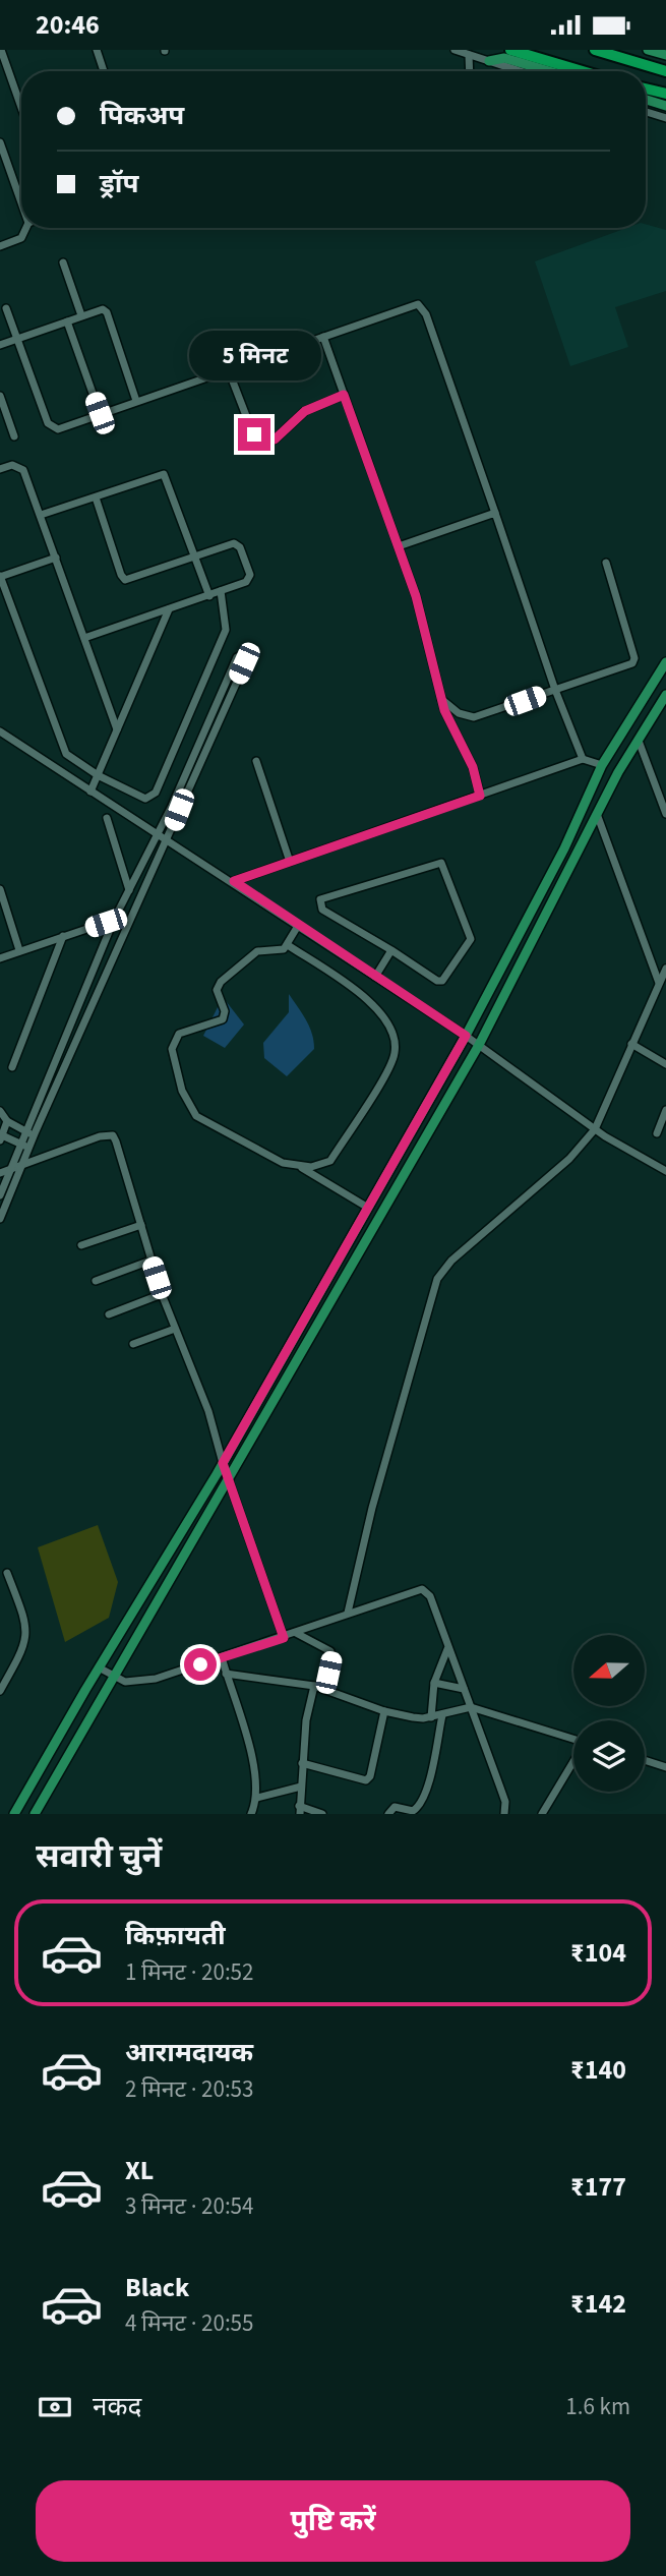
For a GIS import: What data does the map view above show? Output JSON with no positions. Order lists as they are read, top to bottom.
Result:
{
  "north": "left",
  "page": {
    "status": "20:46",
    "banner": ["पिकअप", "ड्रॉप"],
    "bubble": "5 मिनट",
    "heading": "सवारी चुनें",
    "list": [
      {
        "name": "किफ़ायती",
        "note": "1 मिनट · 20:52",
        "value": "₹104"
      },
      {
        "name": "आरामदायक",
        "note": "2 मिनट · 20:53",
        "value": "₹140"
      },
      {
        "name": "XL",
        "note": "3 मिनट · 20:54",
        "value": "₹177"
      },
      {
        "name": "Black",
        "note": "4 मिनट · 20:55",
        "value": "₹142"
      }
    ],
    "pay": ["नकद", "1.6 km"],
    "buttons": "पुष्टि करें"
  }
}
